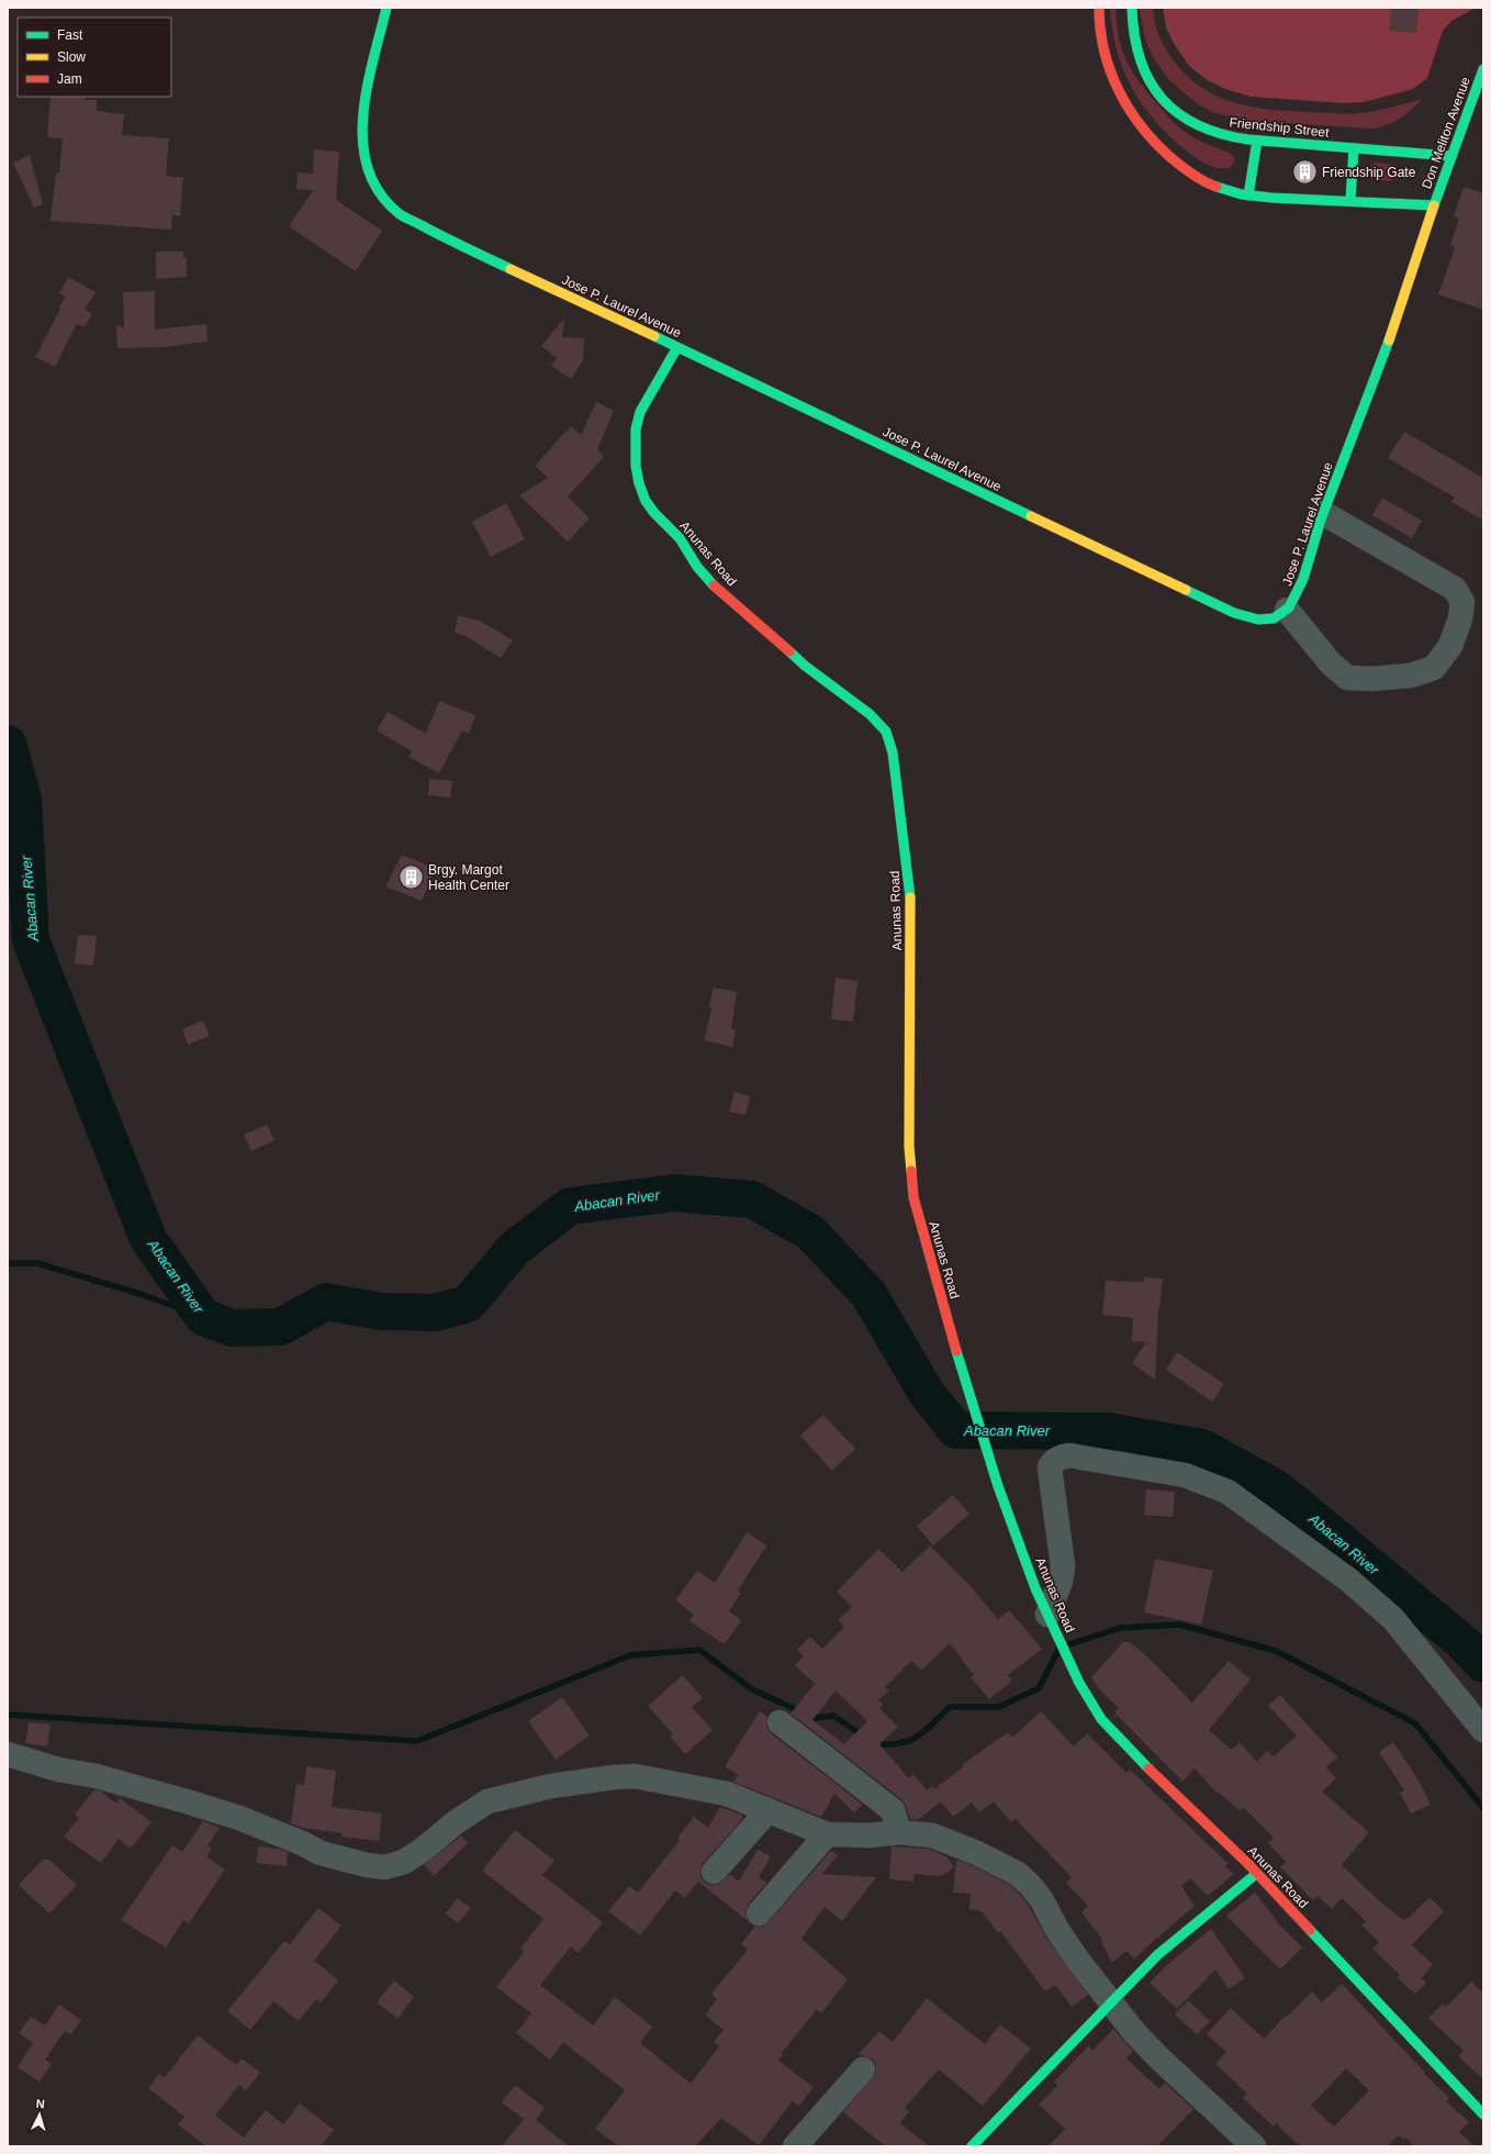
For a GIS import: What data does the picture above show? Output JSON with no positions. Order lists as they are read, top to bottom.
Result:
{
  "streets": {
    "street": [
      "Friendship Street",
      "Don Meliton Avenue",
      "Jose P. Laurel Avenue",
      "Anunas Road"
    ]
  },
  "crossings": [
    ["Friendship Street", "Don Meliton Avenue"],
    ["Don Meliton Avenue", "Jose P. Laurel Avenue"],
    ["Jose P. Laurel Avenue", "Anunas Road"]
  ],
  "water": ["Abacan River"],
  "places": {
    "building": ["Friendship Gate", "Brgy. Margot Health Center"]
  },
  "legend": ["Fast", "Slow", "Jam"],
  "north": "top"
}
